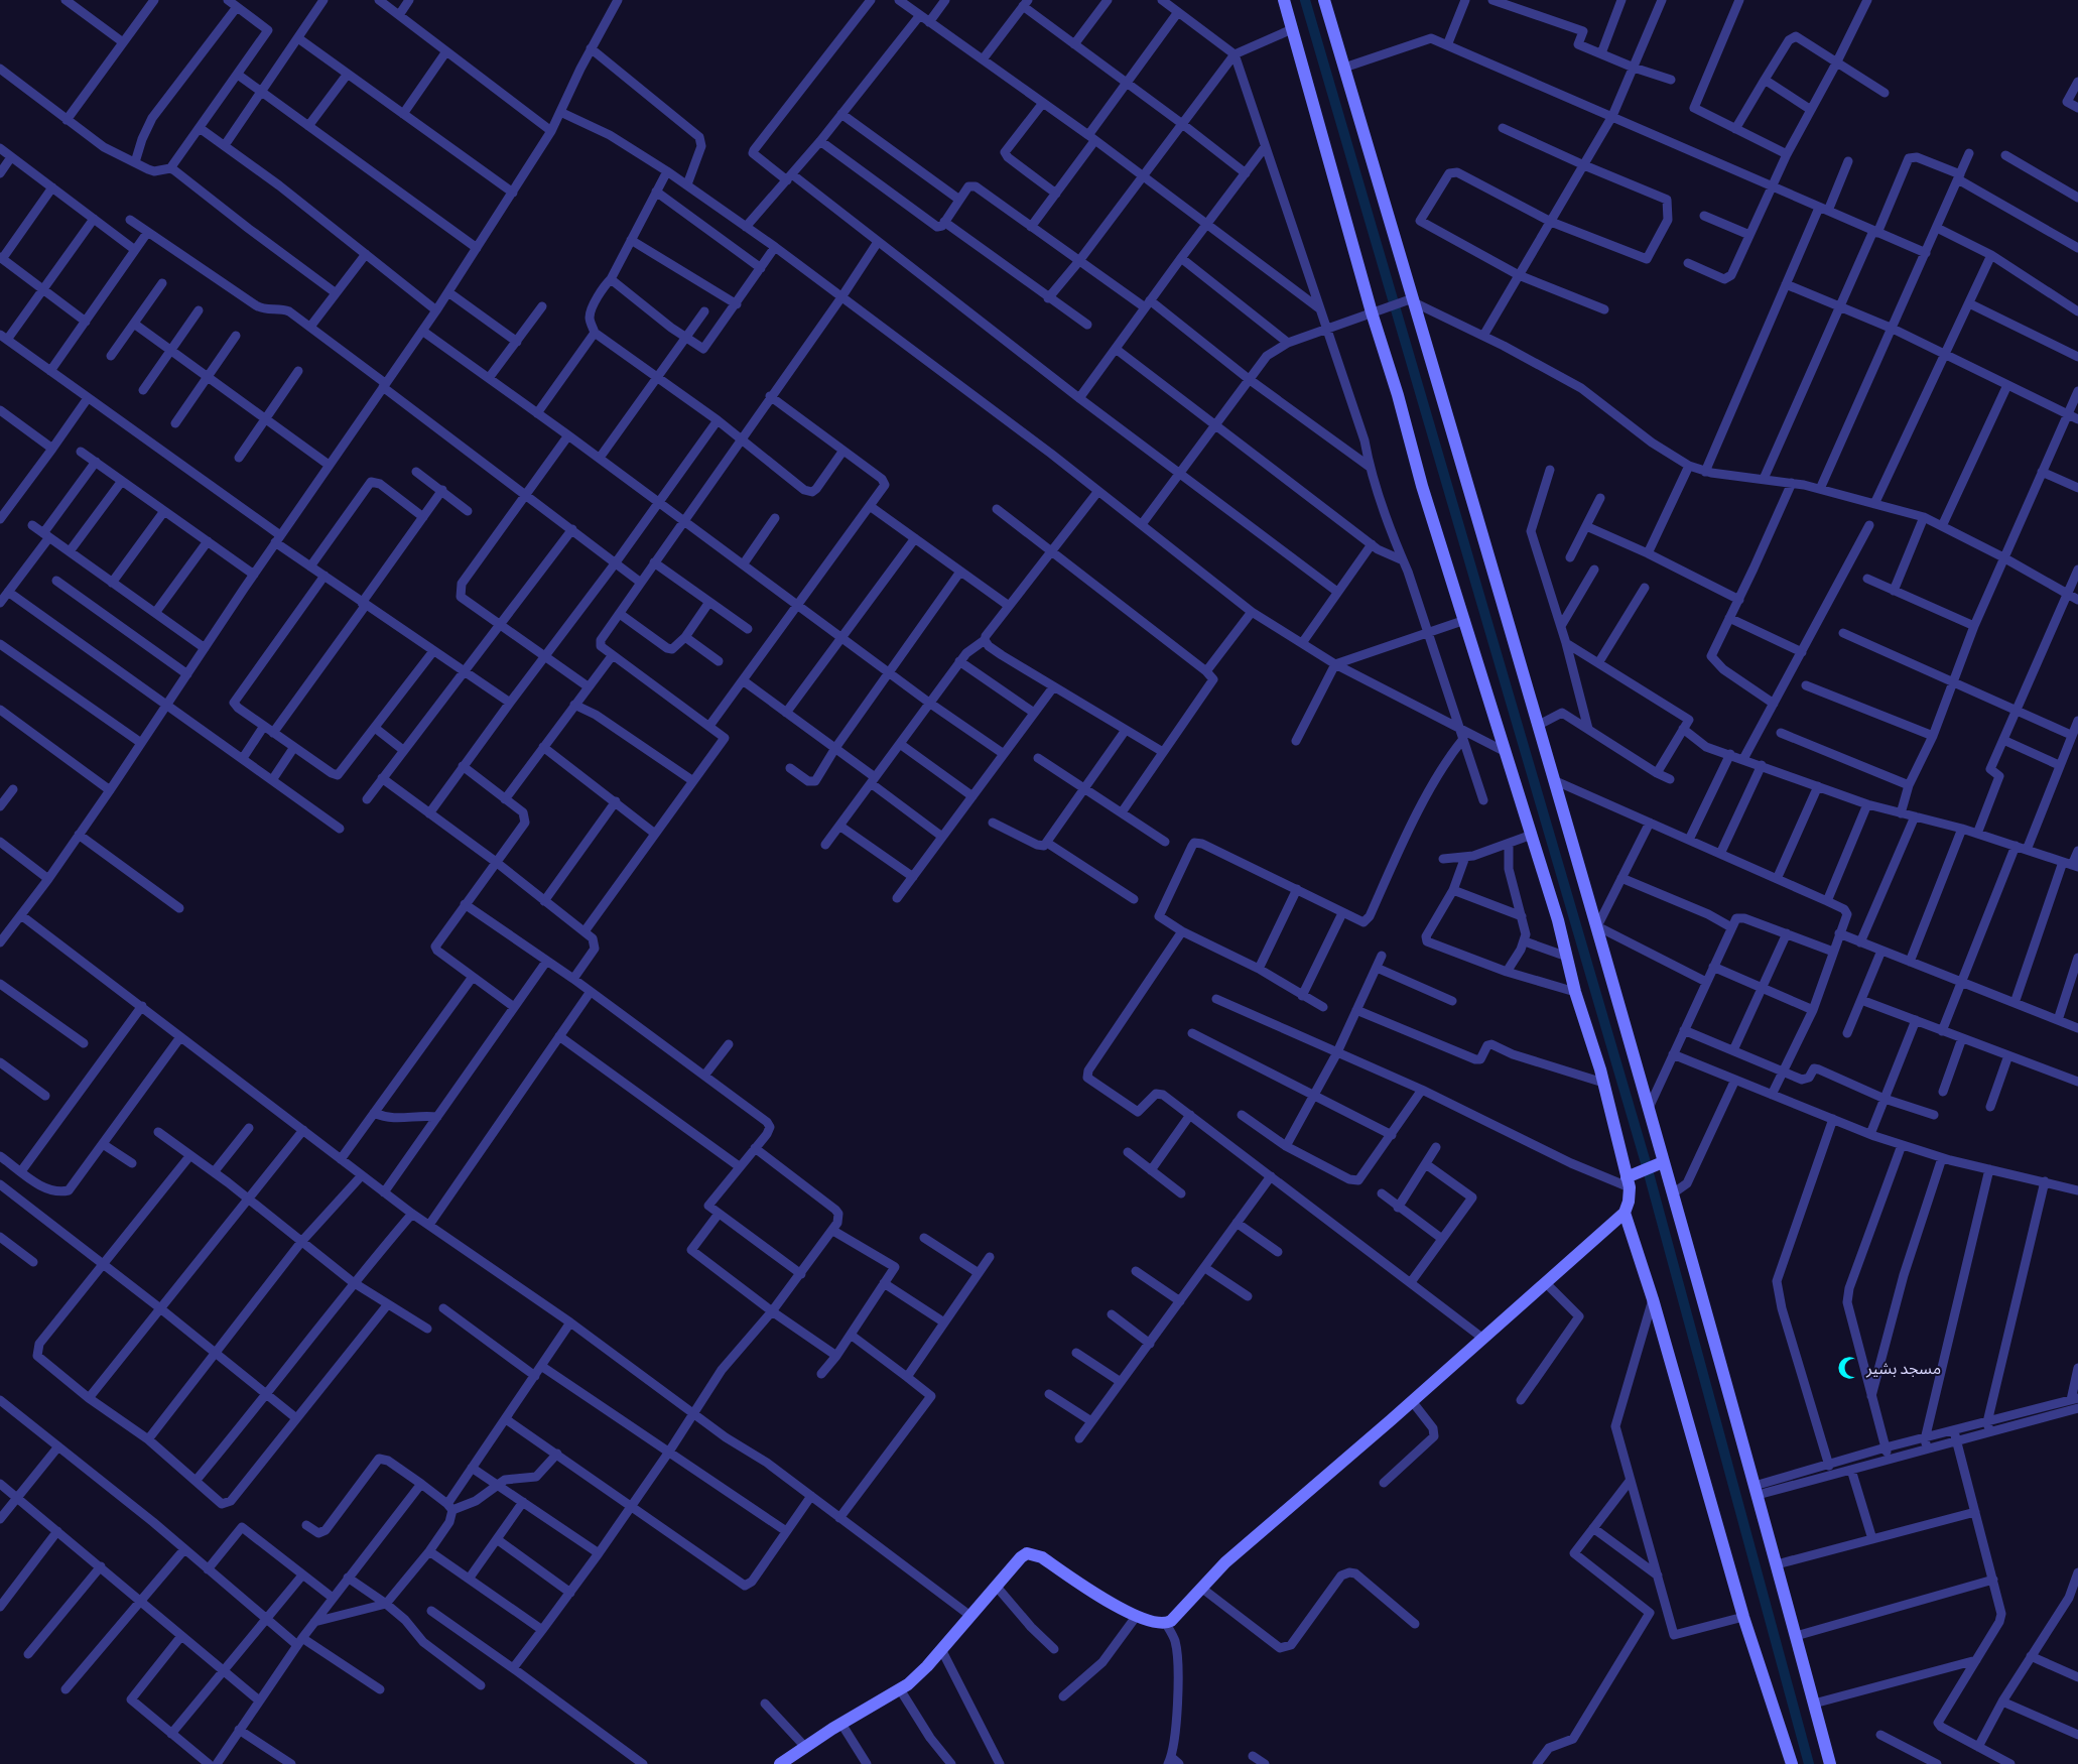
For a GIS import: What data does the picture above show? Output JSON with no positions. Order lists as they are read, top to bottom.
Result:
{
  "places": {
    "mosque": ["مسجد بشیر"]
  }
}
